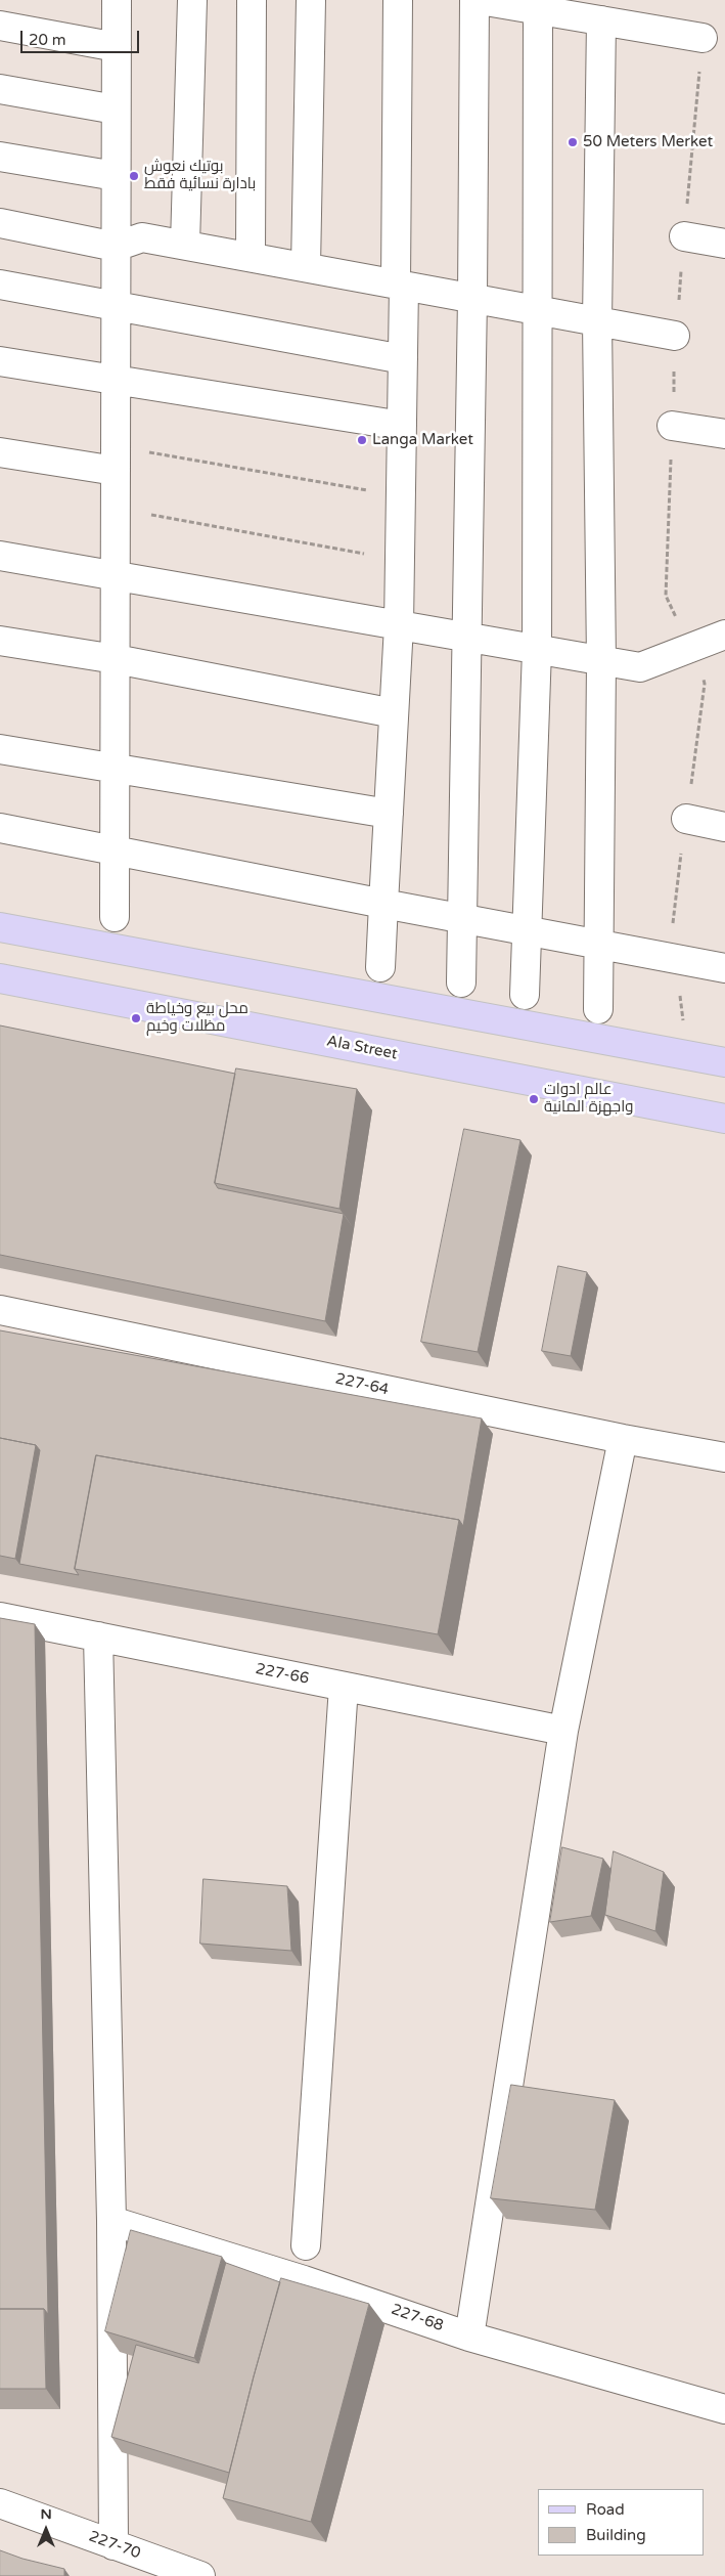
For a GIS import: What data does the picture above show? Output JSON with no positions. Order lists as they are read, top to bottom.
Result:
{
  "streets": {
    "main road": ["Ala Street"],
    "street": [
      "227-64",
      "227-66",
      "227-68",
      "227-70"
    ]
  },
  "places": [
    "50 Meters Merket",
    "بوتيك نعوش بادارة نسائية فقط",
    "Langa Market",
    "محل بيع وخياطة مظلات وخيم",
    "عالم ادوات واجهزة المانية"
  ],
  "legend": ["Road", "Building"],
  "scale_bar": "20 m",
  "north": "top"
}
